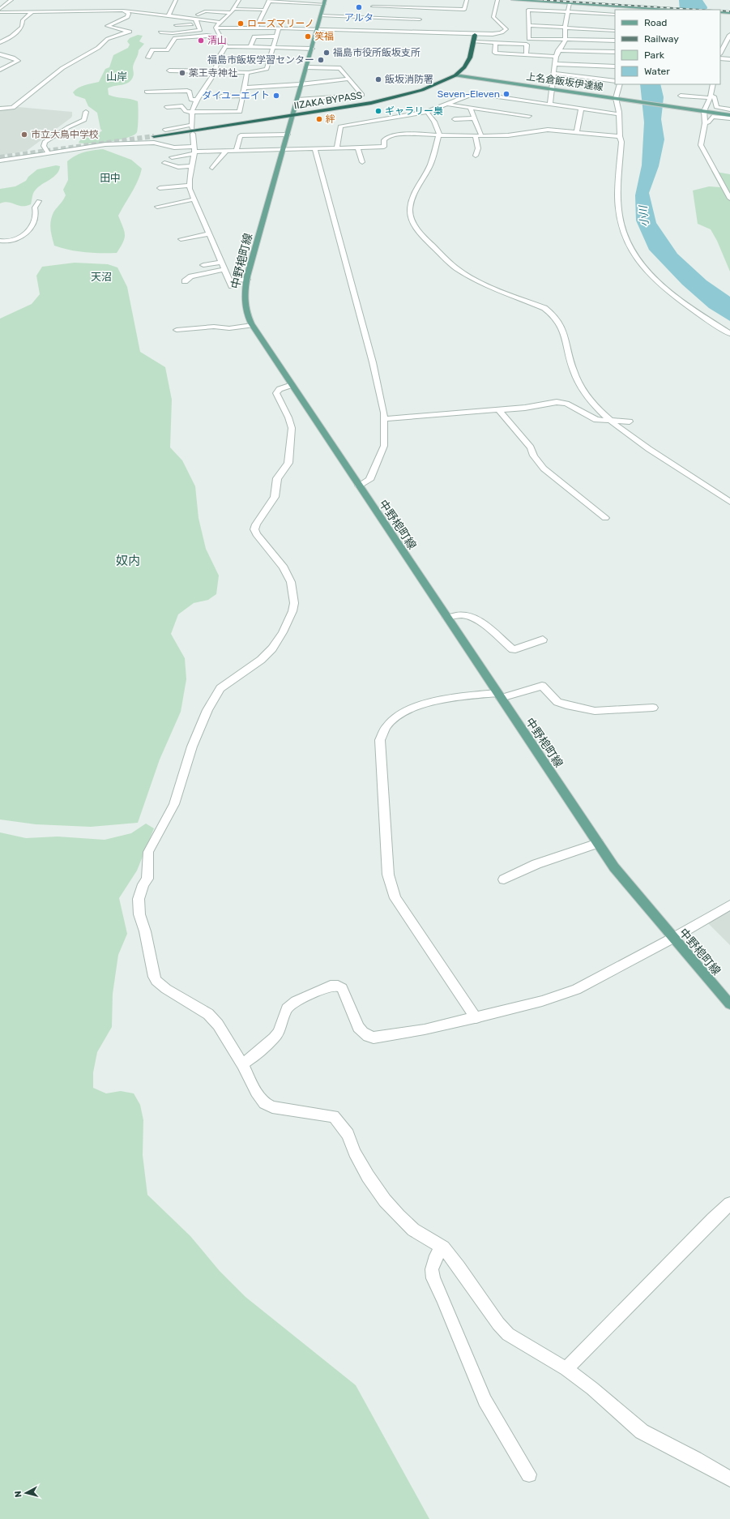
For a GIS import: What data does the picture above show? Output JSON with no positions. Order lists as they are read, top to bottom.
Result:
{
  "streets": {
    "highway": ["IIZAKA BYPASS"],
    "main road": ["上名倉飯坂伊達線", "中野梍町線"]
  },
  "crossings": [
    ["上名倉飯坂伊達線", "IIZAKA BYPASS"],
    ["IIZAKA BYPASS", "中野梍町線"]
  ],
  "districts": [
    "山岸",
    "田中",
    "天沼",
    "奴内"
  ],
  "water": ["小川"],
  "places": [
    "アルタ",
    "ローズマリーノ",
    "笑福",
    "清山",
    "福島市役所飯坂支所",
    "福島市飯坂学習センター",
    "薬王寺神社",
    "飯坂消防署",
    "Seven-Eleven",
    "ダイユーエイト",
    "ギャラリー梟",
    "絆",
    "市立大鳥中学校"
  ],
  "legend": [
    "Road",
    "Railway",
    "Park",
    "Water"
  ],
  "north": "left"
}
